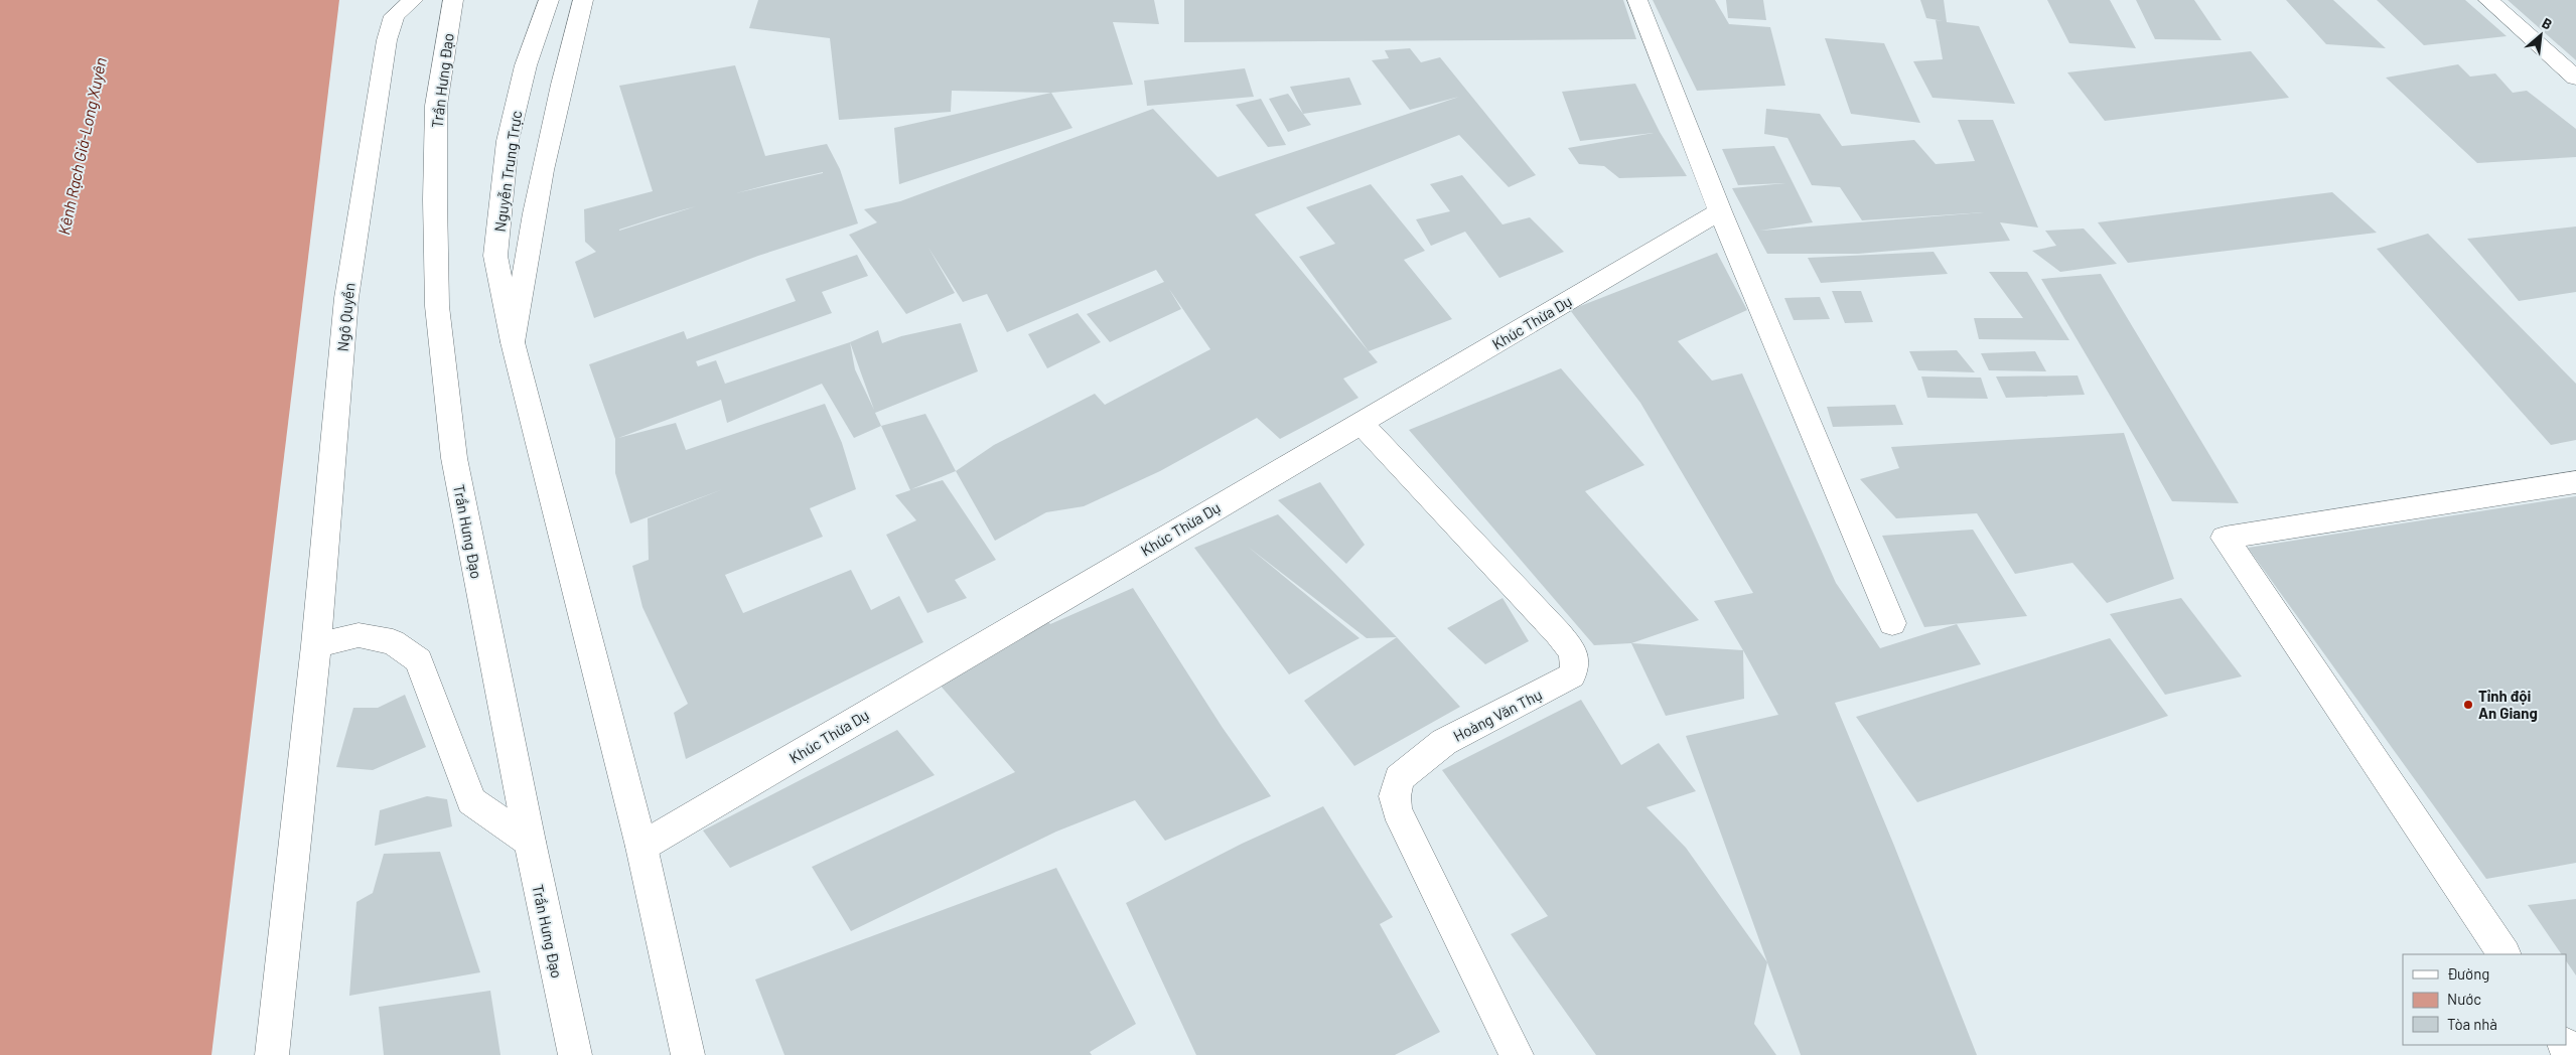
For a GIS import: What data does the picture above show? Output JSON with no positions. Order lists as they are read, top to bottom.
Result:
{
  "streets": {
    "main road": [
      "Trần Hưng Đạo",
      "Nguyễn Trung Trực",
      "Ngô Quyền",
      "Khúc Thừa Dụ",
      "Hoàng Văn Thụ"
    ]
  },
  "crossings": [
    ["Khúc Thừa Dụ", "Hoàng Văn Thụ"]
  ],
  "water": ["Kênh Rạch Giá-Long Xuyên"],
  "places": ["Tỉnh đội An Giang"],
  "legend": ["Đường", "Nước", "Tòa nhà"],
  "north": "top right"
}
